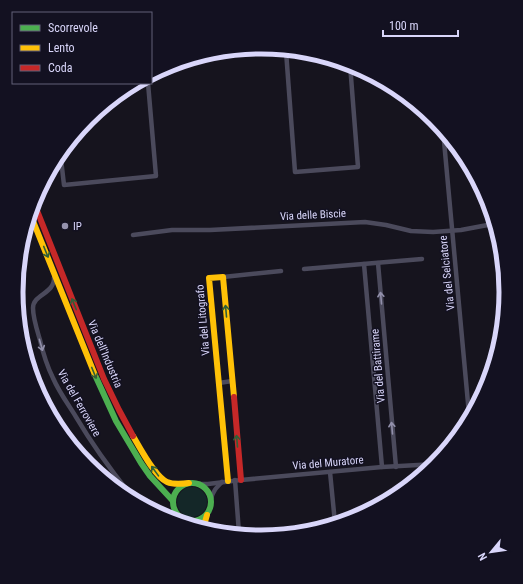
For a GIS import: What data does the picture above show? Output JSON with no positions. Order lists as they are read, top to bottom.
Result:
{
  "streets": {
    "main road": ["Via del Litografo", "Via dell'Industria"],
    "street": [
      "Via delle Biscie",
      "Via del Selciatore",
      "Via del Battirame",
      "Via del Ferroviere",
      "Via del Muratore"
    ]
  },
  "crossings": [
    ["Via delle Biscie", "Via del Selciatore"],
    ["Via del Litografo", "Via del Muratore"],
    ["Via dell'Industria", "Via del Ferroviere"],
    ["Via del Battirame", "Via del Muratore"]
  ],
  "one_way": ["Via del Ferroviere"],
  "places": ["IP"],
  "legend": ["Scorrevole", "Lento", "Coda"],
  "scale_bar": "100 m",
  "north": "bottom left"
}
